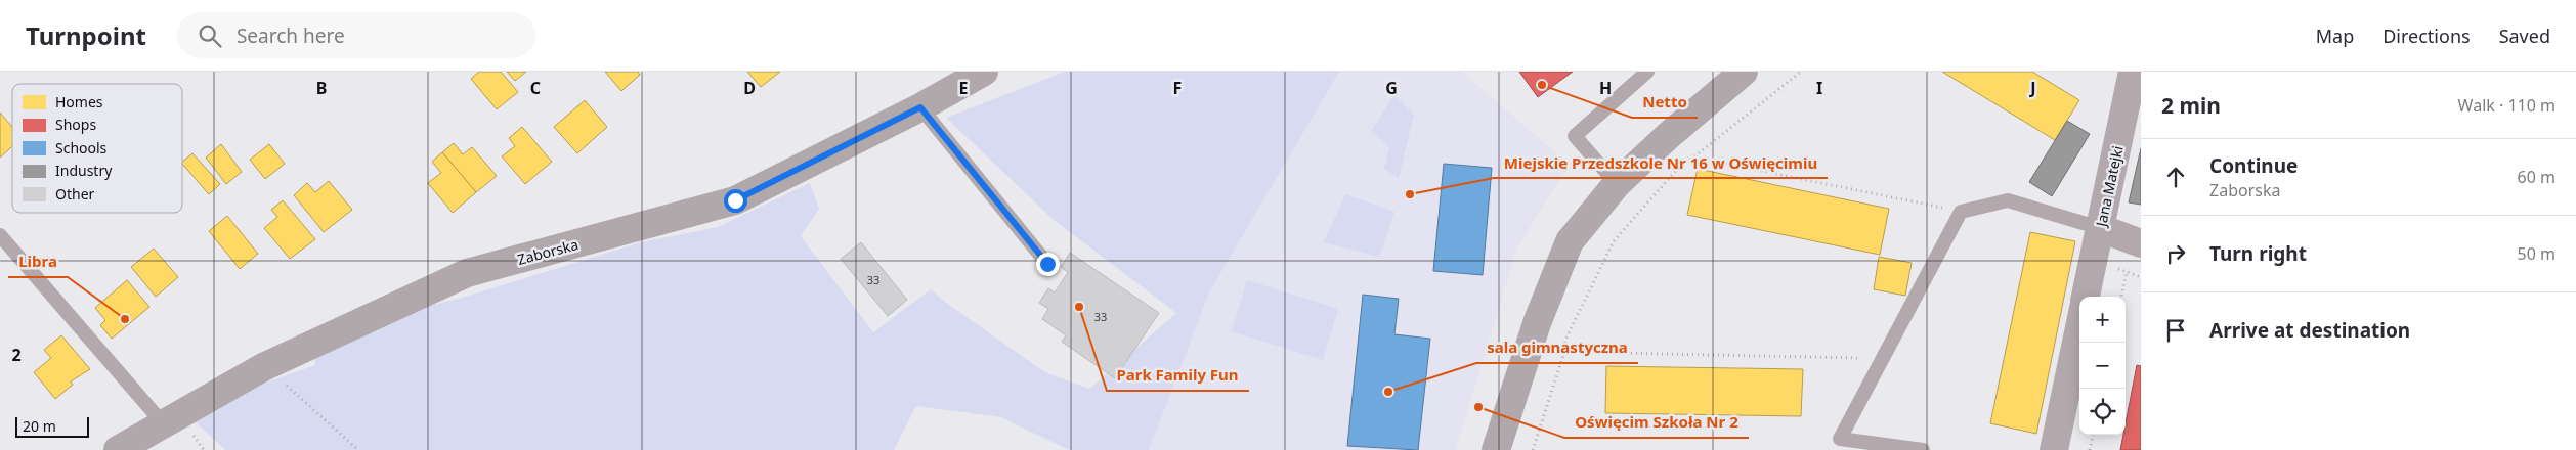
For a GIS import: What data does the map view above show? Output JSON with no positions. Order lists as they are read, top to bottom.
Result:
{
  "streets": {
    "street": ["Jana Matejki", "Zaborska"]
  },
  "places": [
    "Netto",
    "Miejskie Przedszkole Nr 16 w Oświęcimiu",
    "Park Family Fun",
    "Libra",
    "sala gimnastyczna",
    "Oświęcim Szkoła Nr 2"
  ],
  "house_numbers": ["33", "33"],
  "legend": [
    "Homes",
    "Shops",
    "Schools",
    "Industry",
    "Other"
  ],
  "scale_bar": "20 m",
  "page": {
    "header": "Turnpoint",
    "search": "Search here",
    "nav": ["Map", "Directions", "Saved"],
    "heading": ["2 min", "Walk · 110 m"],
    "list": [
      ["Continue", "Zaborska", "60 m"],
      ["Turn right", "50 m"],
      "Arrive at destination"
    ],
    "map_buttons": ["+", "−"],
    "scale": "20 m"
  },
  "grid": {
    "columns": [
      "B",
      "C",
      "D",
      "E",
      "F",
      "G",
      "H",
      "I",
      "J"
    ],
    "rows": ["2"]
  }
}
